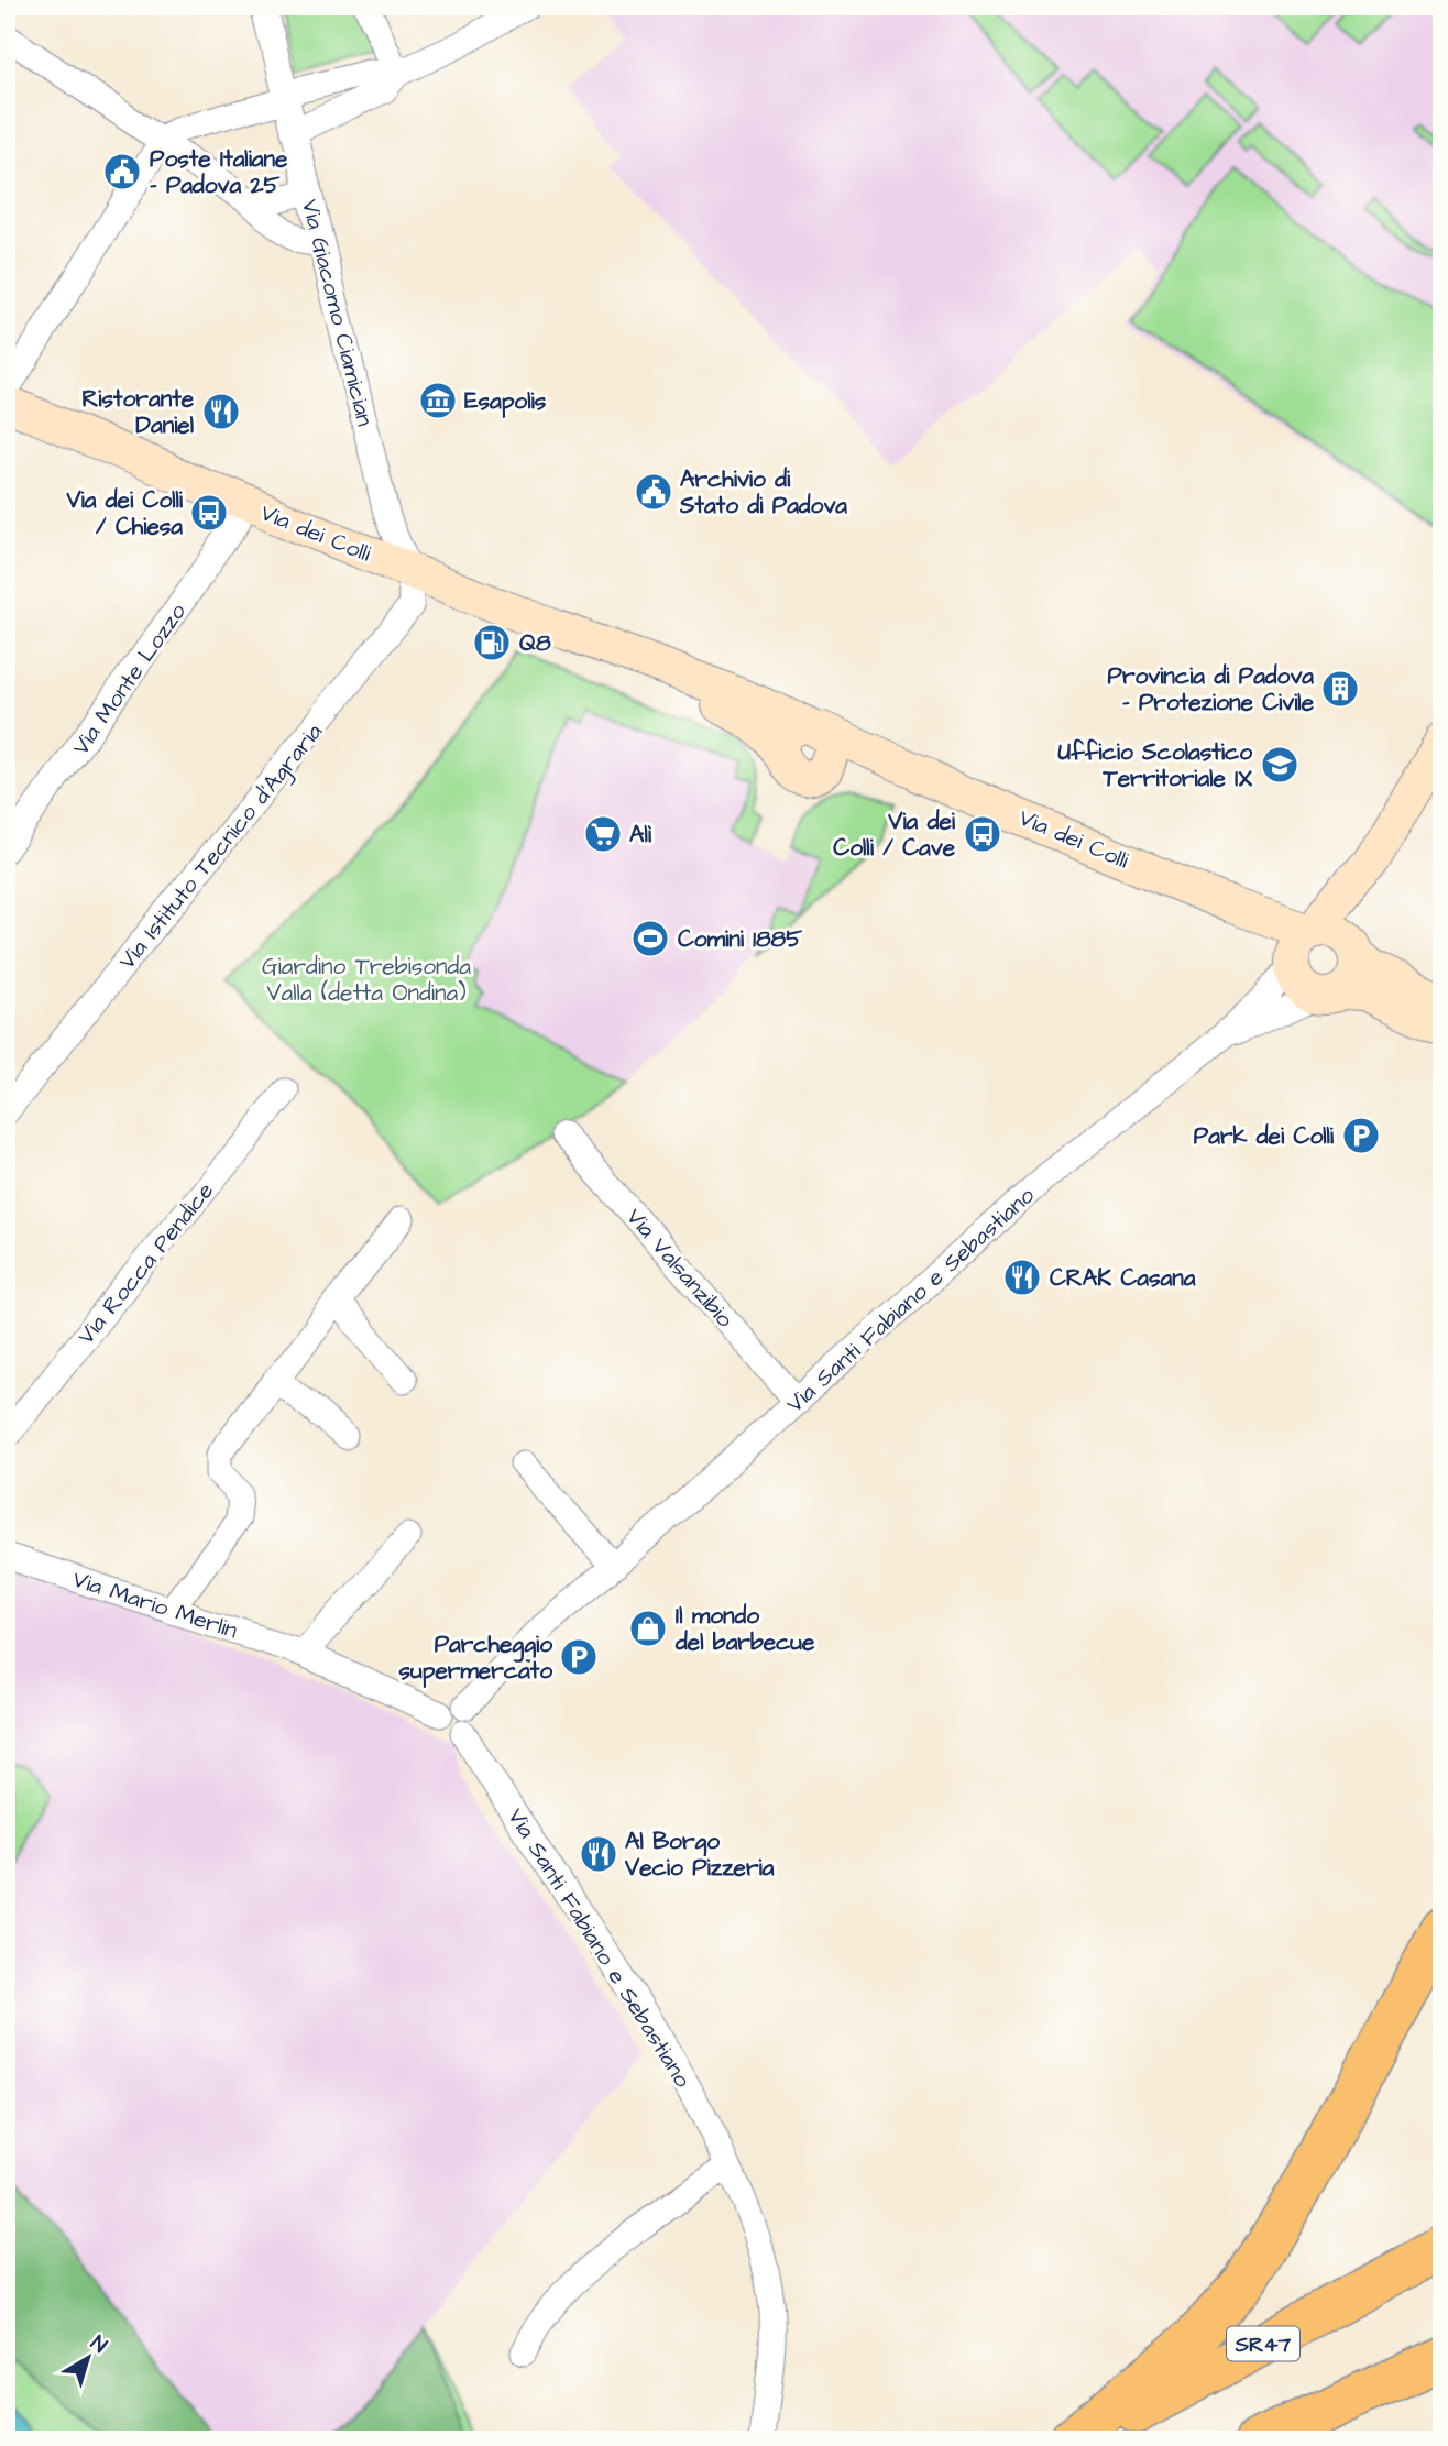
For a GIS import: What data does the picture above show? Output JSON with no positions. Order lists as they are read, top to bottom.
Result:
{
  "streets": {
    "highway": ["SR47"],
    "main road": ["Via dei Colli"],
    "street": [
      "Via Giacomo Ciamician",
      "Via Monte Lozzo",
      "Via Istituto Tecnico d'Agraria",
      "Via Rocca Pendice",
      "Via Valsanzibio",
      "Via Santi Fabiano e Sebastiano",
      "Via Mario Merlin"
    ]
  },
  "crossings": [
    ["Via Giacomo Ciamician", "Via dei Colli"],
    ["Via Giacomo Ciamician", "Via Istituto Tecnico d'Agraria"],
    ["Via dei Colli", "Via Monte Lozzo"],
    ["Via dei Colli", "Via Istituto Tecnico d'Agraria"],
    ["Via dei Colli", "Via Santi Fabiano e Sebastiano"],
    ["Via Valsanzibio", "Via Santi Fabiano e Sebastiano"],
    ["Via Santi Fabiano e Sebastiano", "Via Mario Merlin"]
  ],
  "parks": ["Giardino Trebisonda Valla (detta Ondina)"],
  "places": {
    "public building": ["Poste Italiane - Padova 25", "Archivio di Stato di Padova"],
    "museum": ["Esapolis"],
    "restaurant": ["Ristorante Daniel", "CRAK Casana", "Al Borgo Vecio Pizzeria"],
    "bus stop": ["Via dei Colli / Chiesa", "Via dei Colli / Cave"],
    "fuel station": ["Q8"],
    "building": ["Provincia di Padova - Protezione Civile"],
    "school or university": ["Ufficio Scolastico Territoriale IX"],
    "supermarket": ["Alì"],
    "sports": ["Comini 1885"],
    "parking": ["Park dei Colli", "Parcheggio supermercato"],
    "shop": ["Il mondo del barbecue"]
  },
  "north": "top right"
}
